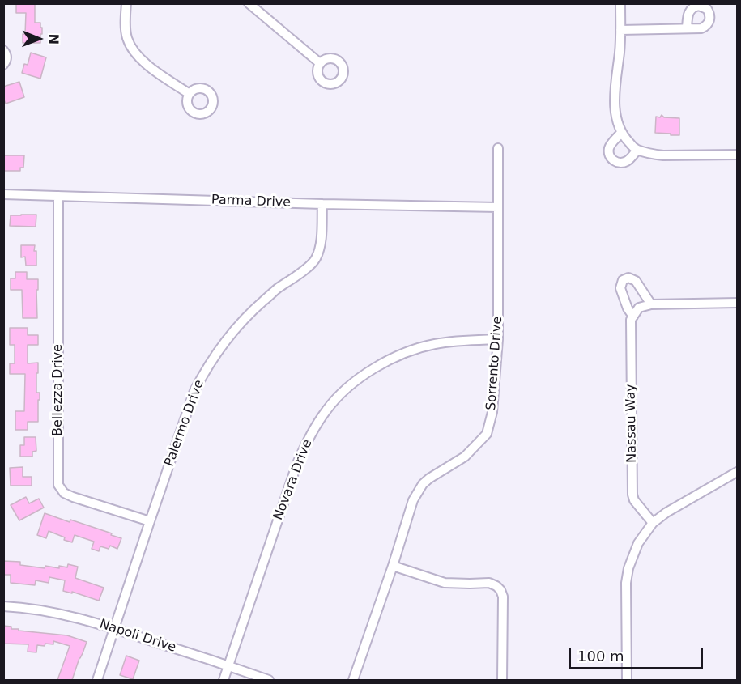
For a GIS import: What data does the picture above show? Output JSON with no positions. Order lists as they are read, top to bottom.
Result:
{
  "streets": {
    "street": [
      "Parma Drive",
      "Sorrento Drive",
      "Bellezza Drive",
      "Palermo Drive",
      "Nassau Way",
      "Novara Drive",
      "Napoli Drive"
    ]
  },
  "crossings": [
    ["Parma Drive", "Sorrento Drive"],
    ["Parma Drive", "Bellezza Drive"],
    ["Parma Drive", "Palermo Drive"],
    ["Sorrento Drive", "Novara Drive"],
    ["Bellezza Drive", "Palermo Drive"],
    ["Palermo Drive", "Napoli Drive"],
    ["Novara Drive", "Napoli Drive"]
  ],
  "scale_bar": "100 m",
  "north": "right"
}
